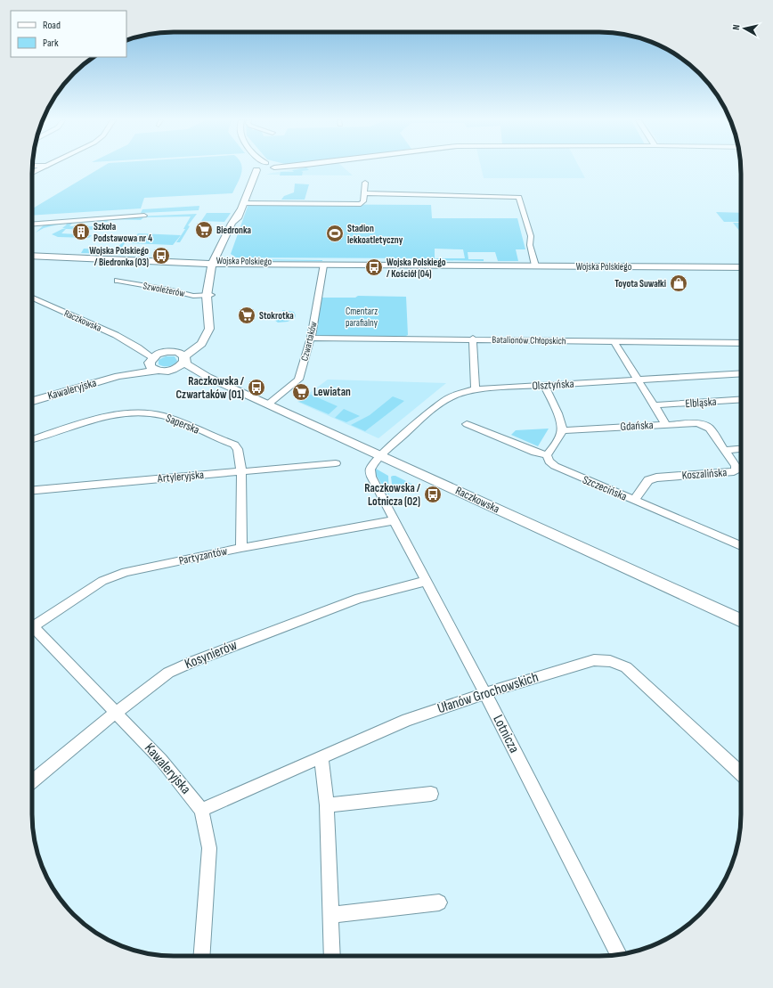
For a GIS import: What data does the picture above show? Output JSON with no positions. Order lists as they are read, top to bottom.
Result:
{
  "streets": {
    "street": [
      "Wojska Polskiego",
      "Szwoleżerów",
      "Raczkowska",
      "Batalionów Chłopskich",
      "Czwartaków",
      "Olsztyńska",
      "Kawaleryjska",
      "Elbląska",
      "Saperska",
      "Gdańska",
      "Koszalińska",
      "Artyleryjska",
      "Szczecińska",
      "Partyzantów",
      "Kosynierów",
      "Ułanów Grochowskich",
      "Lotnicza"
    ]
  },
  "crossings": [
    ["Wojska Polskiego", "Czwartaków"],
    ["Raczkowska", "Czwartaków"],
    ["Raczkowska", "Olsztyńska"],
    ["Raczkowska", "Kawaleryjska"],
    ["Raczkowska", "Lotnicza"],
    ["Batalionów Chłopskich", "Czwartaków"],
    ["Olsztyńska", "Lotnicza"],
    ["Kawaleryjska", "Kosynierów"],
    ["Kawaleryjska", "Ułanów Grochowskich"],
    ["Saperska", "Artyleryjska"],
    ["Saperska", "Partyzantów"],
    ["Gdańska", "Koszalińska"],
    ["Koszalińska", "Szczecińska"],
    ["Partyzantów", "Lotnicza"],
    ["Kosynierów", "Lotnicza"],
    ["Ułanów Grochowskich", "Lotnicza"]
  ],
  "parks": ["Cmentarz parafialny"],
  "places": {
    "supermarket": ["Biedronka", "Stokrotka", "Lewiatan"],
    "building": ["Szkoła Podstawowa nr 4"],
    "sports": ["Stadion lekkoatletyczny"],
    "bus stop": [
      "Wojska Polskiego / Biedronka (03)",
      "Wojska Polskiego / Kościół (04)",
      "Raczkowska / Czwartaków (01)",
      "Raczkowska / Lotnicza (02)"
    ],
    "shop": ["Toyota Suwałki"]
  },
  "legend": ["Road", "Park"],
  "north": "left"
}
